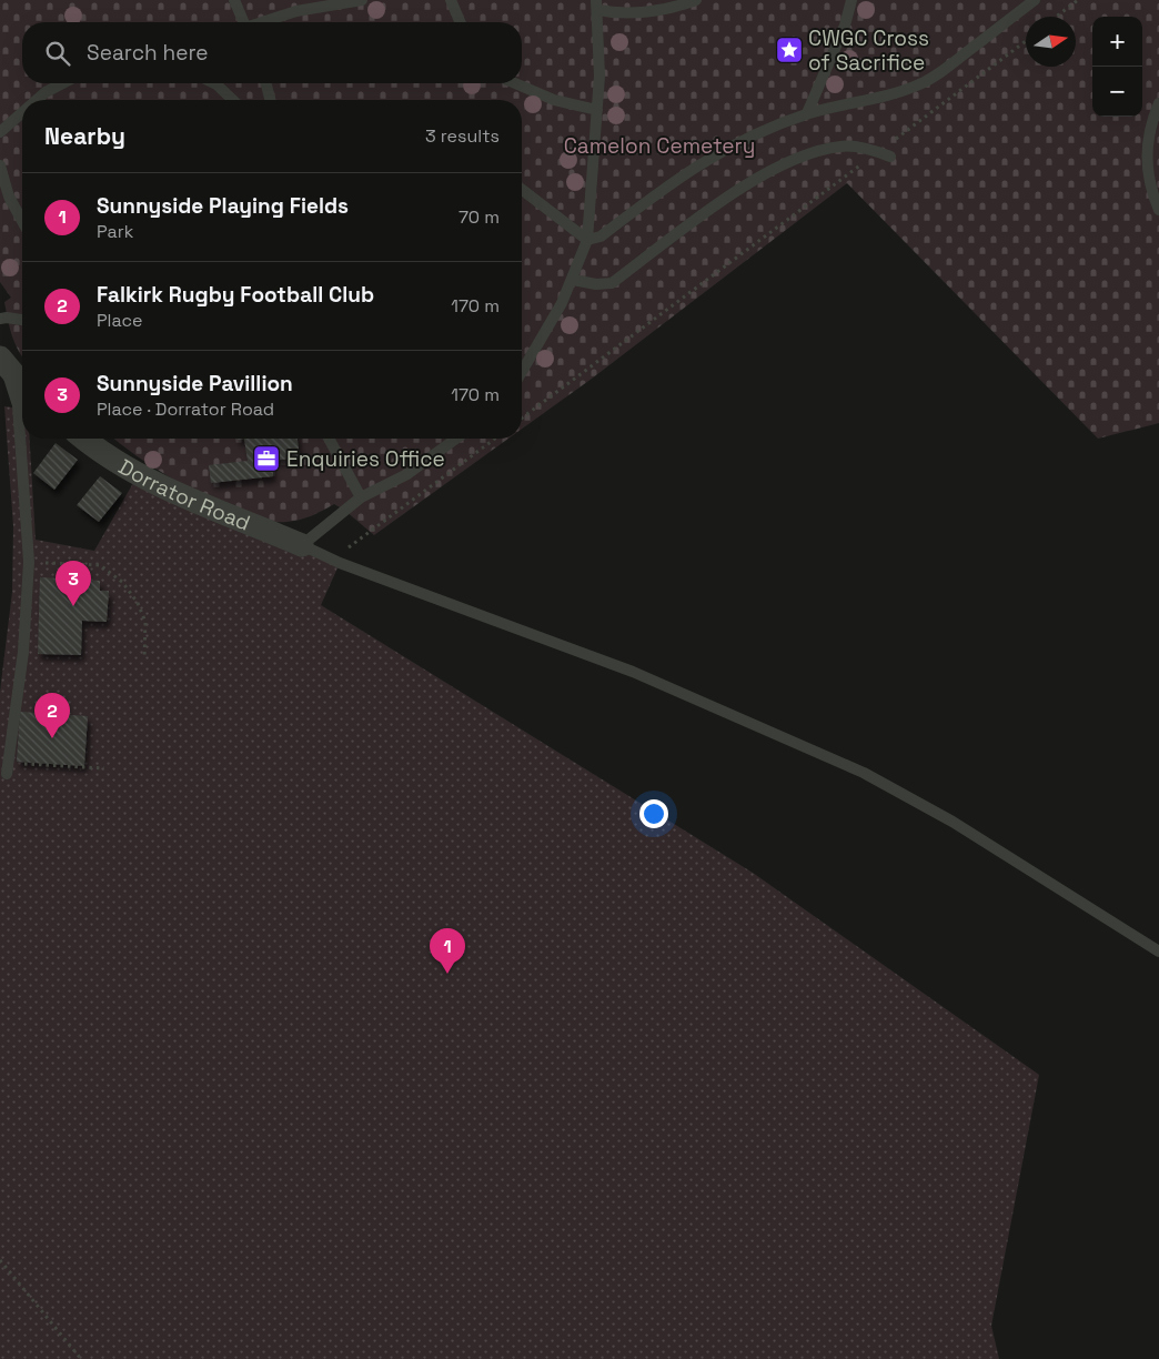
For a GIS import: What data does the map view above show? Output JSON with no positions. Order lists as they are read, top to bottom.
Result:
{
  "streets": {
    "street": ["Dorrator Road"]
  },
  "parks": ["Camelon Cemetery"],
  "places": {
    "place": ["CWGC Cross of Sacrifice"],
    "office": ["Enquiries Office"]
  },
  "north": "right",
  "page": {
    "map_buttons": ["+", "−"],
    "search": "Search here",
    "heading": ["Nearby", "3 results"],
    "list": [
      {
        "mark": "1",
        "name": "Sunnyside Playing Fields",
        "note": "Park",
        "value": "70 m"
      },
      {
        "mark": "2",
        "name": "Falkirk Rugby Football Club",
        "note": "Place",
        "value": "170 m"
      },
      {
        "mark": "3",
        "name": "Sunnyside Pavillion",
        "note": "Place · Dorrator Road",
        "value": "170 m"
      }
    ],
    "pins": ["3", "2", "1"]
  }
}
